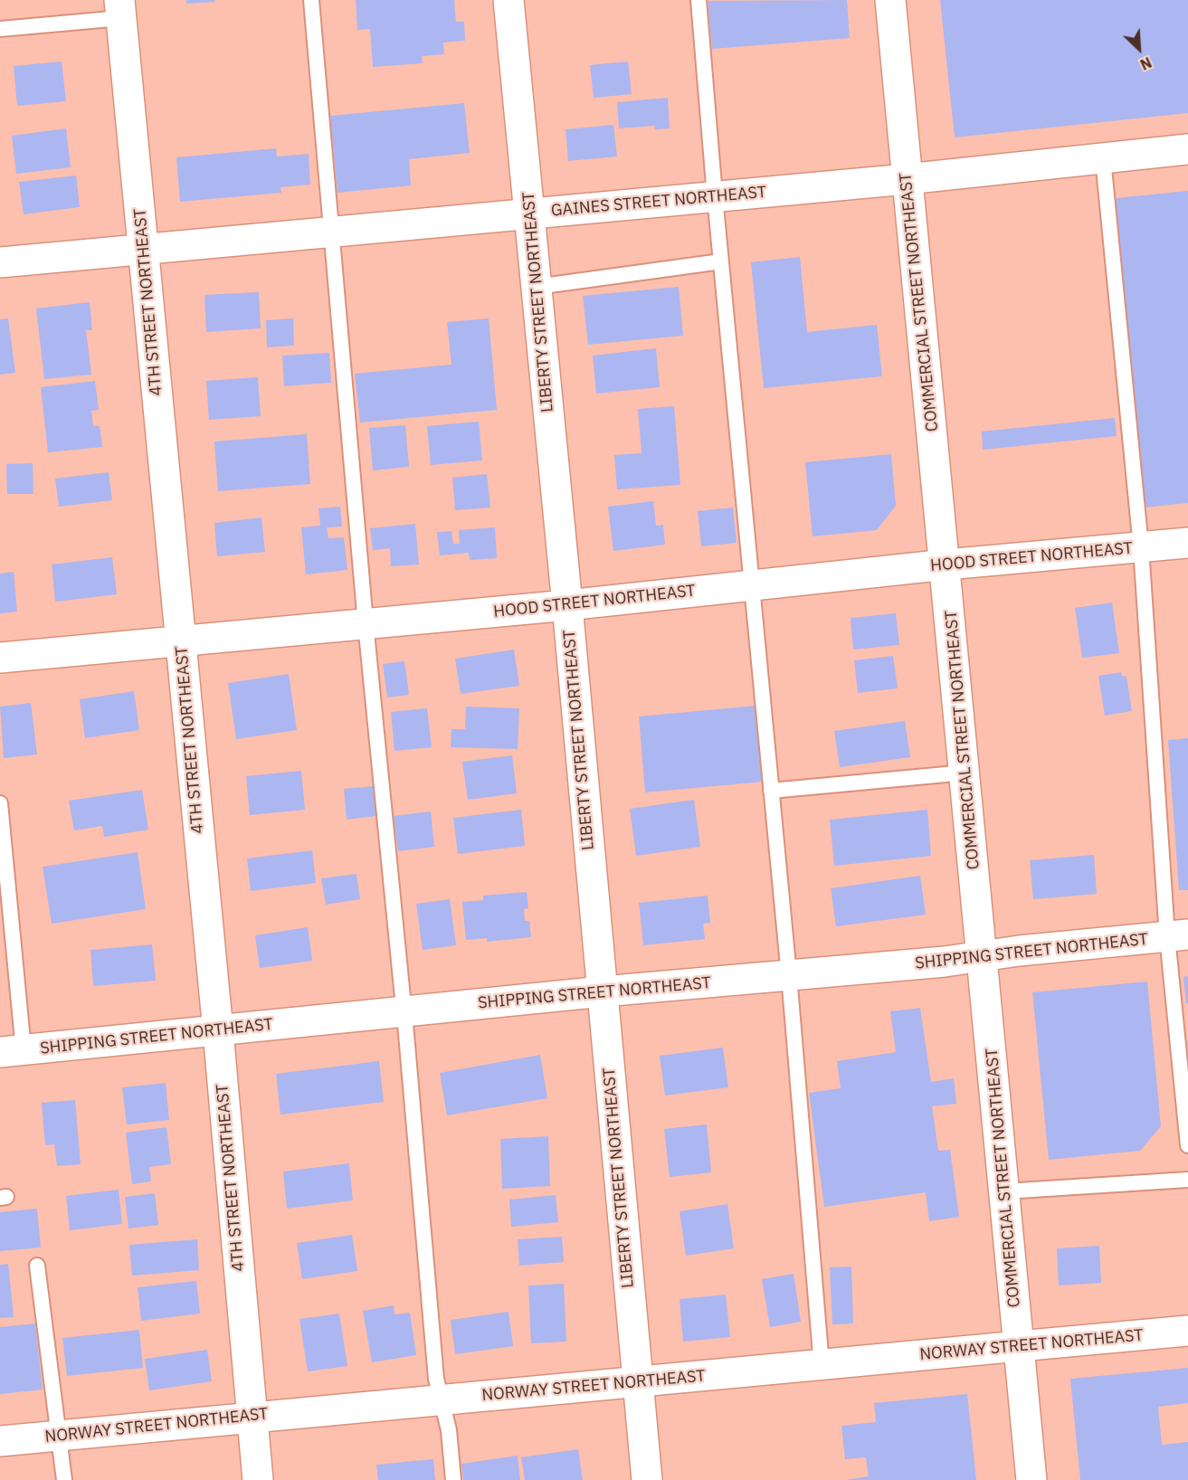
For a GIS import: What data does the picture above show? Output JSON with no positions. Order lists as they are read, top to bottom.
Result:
{
  "streets": {
    "main road": [
      "GAINES STREET NORTHEAST",
      "4TH STREET NORTHEAST",
      "LIBERTY STREET NORTHEAST",
      "COMMERCIAL STREET NORTHEAST",
      "HOOD STREET NORTHEAST",
      "SHIPPING STREET NORTHEAST",
      "NORWAY STREET NORTHEAST"
    ]
  },
  "crossings": [
    ["GAINES STREET NORTHEAST", "4TH STREET NORTHEAST"],
    ["GAINES STREET NORTHEAST", "LIBERTY STREET NORTHEAST"],
    ["GAINES STREET NORTHEAST", "COMMERCIAL STREET NORTHEAST"],
    ["4TH STREET NORTHEAST", "HOOD STREET NORTHEAST"],
    ["4TH STREET NORTHEAST", "SHIPPING STREET NORTHEAST"],
    ["4TH STREET NORTHEAST", "NORWAY STREET NORTHEAST"],
    ["LIBERTY STREET NORTHEAST", "HOOD STREET NORTHEAST"],
    ["LIBERTY STREET NORTHEAST", "SHIPPING STREET NORTHEAST"],
    ["LIBERTY STREET NORTHEAST", "NORWAY STREET NORTHEAST"],
    ["COMMERCIAL STREET NORTHEAST", "HOOD STREET NORTHEAST"],
    ["COMMERCIAL STREET NORTHEAST", "SHIPPING STREET NORTHEAST"],
    ["COMMERCIAL STREET NORTHEAST", "NORWAY STREET NORTHEAST"]
  ],
  "north": "bottom right"
}
